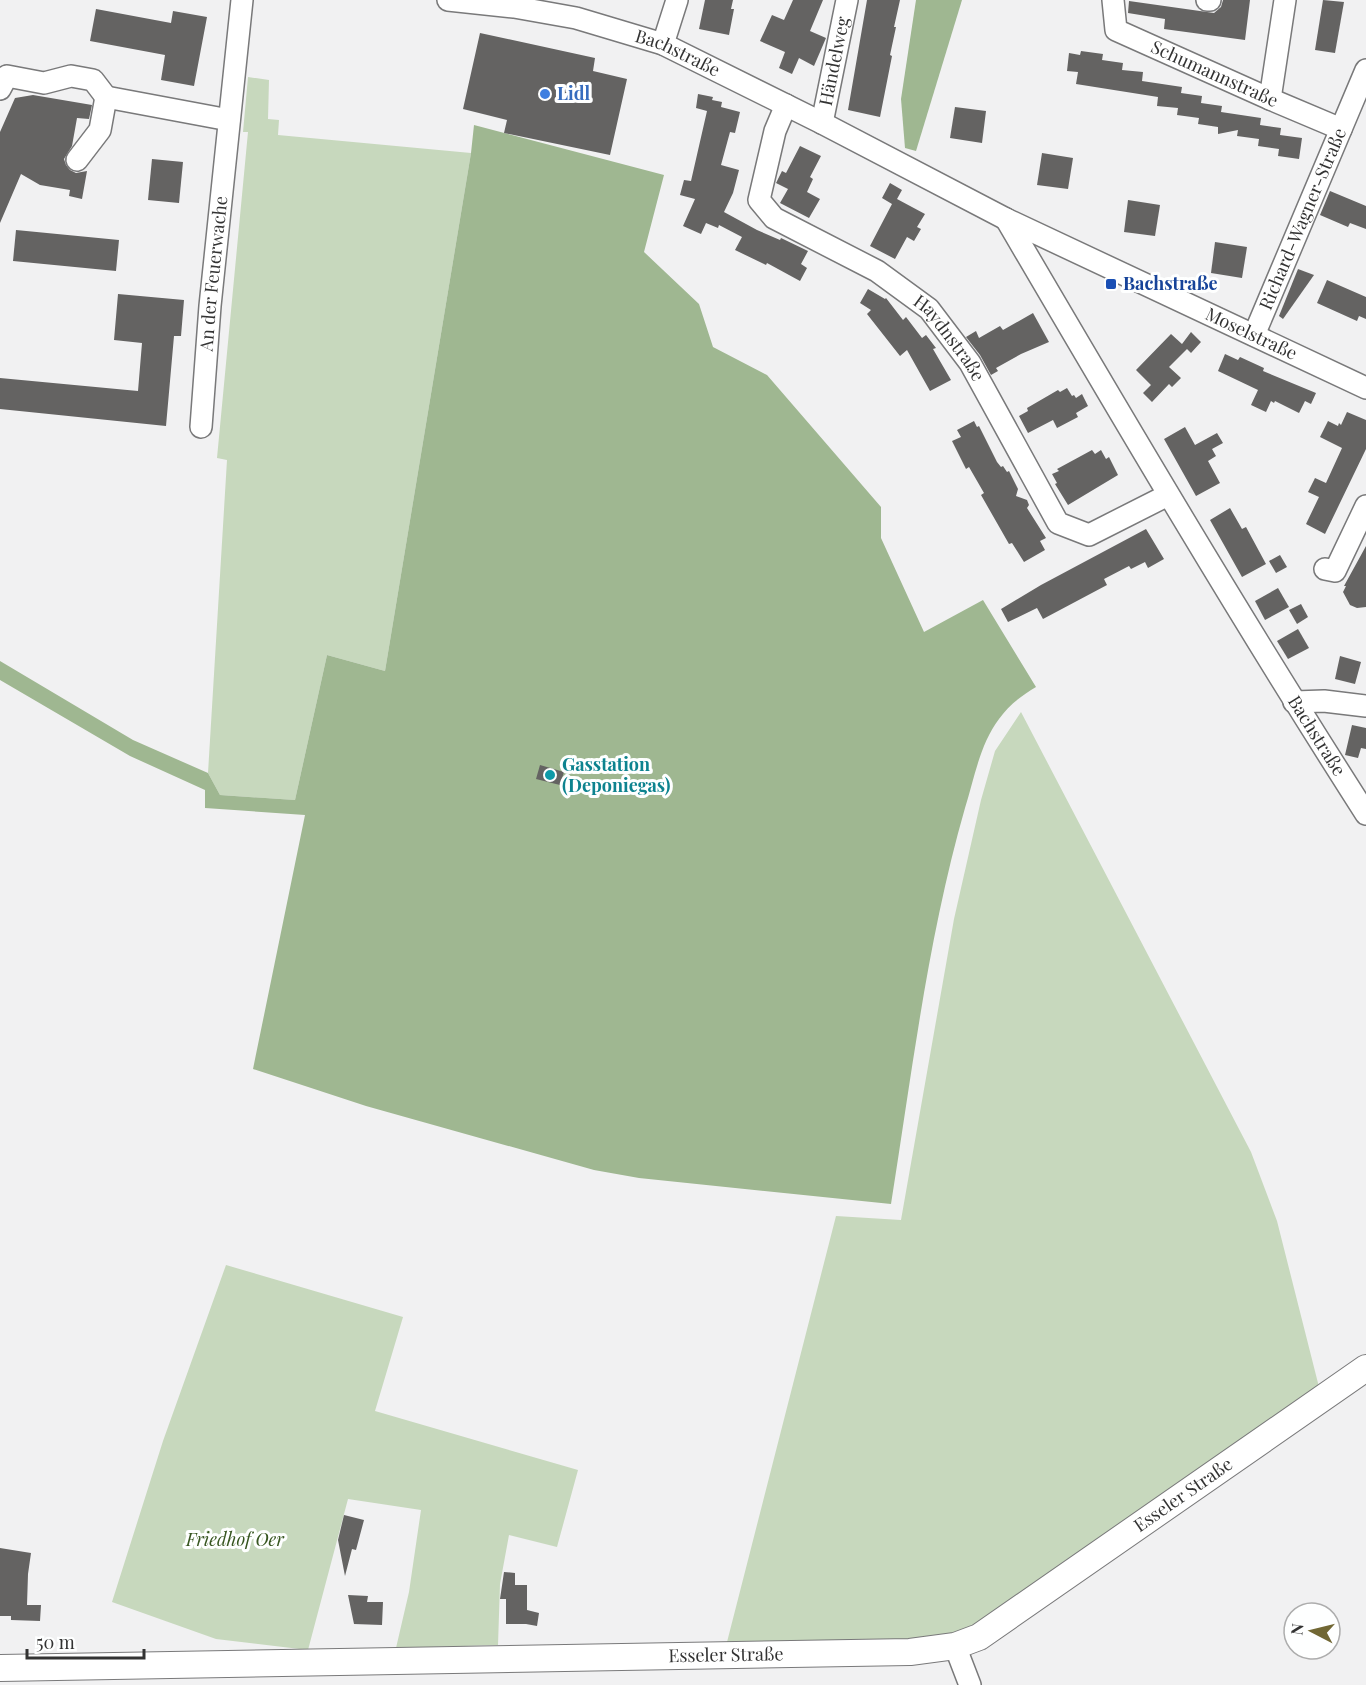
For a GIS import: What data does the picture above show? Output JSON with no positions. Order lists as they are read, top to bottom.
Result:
{
  "streets": {
    "main road": ["Esseler Straße"],
    "street": [
      "Bachstraße",
      "Händelweg",
      "Schumannstraße",
      "Richard-Wagner-Straße",
      "An der Feuerwache",
      "Moselstraße",
      "Haydnstraße"
    ]
  },
  "crossings": [
    ["Bachstraße", "Händelweg"],
    ["Bachstraße", "Moselstraße"],
    ["Bachstraße", "Haydnstraße"],
    ["Schumannstraße", "Richard-Wagner-Straße"],
    ["Richard-Wagner-Straße", "Moselstraße"]
  ],
  "parks": ["Friedhof Oer"],
  "places": {
    "other": ["Lidl", "Gasstation (Deponiegas)"],
    "transit": ["Bachstraße"]
  },
  "scale_bar": "50 m",
  "north": "left"
}
